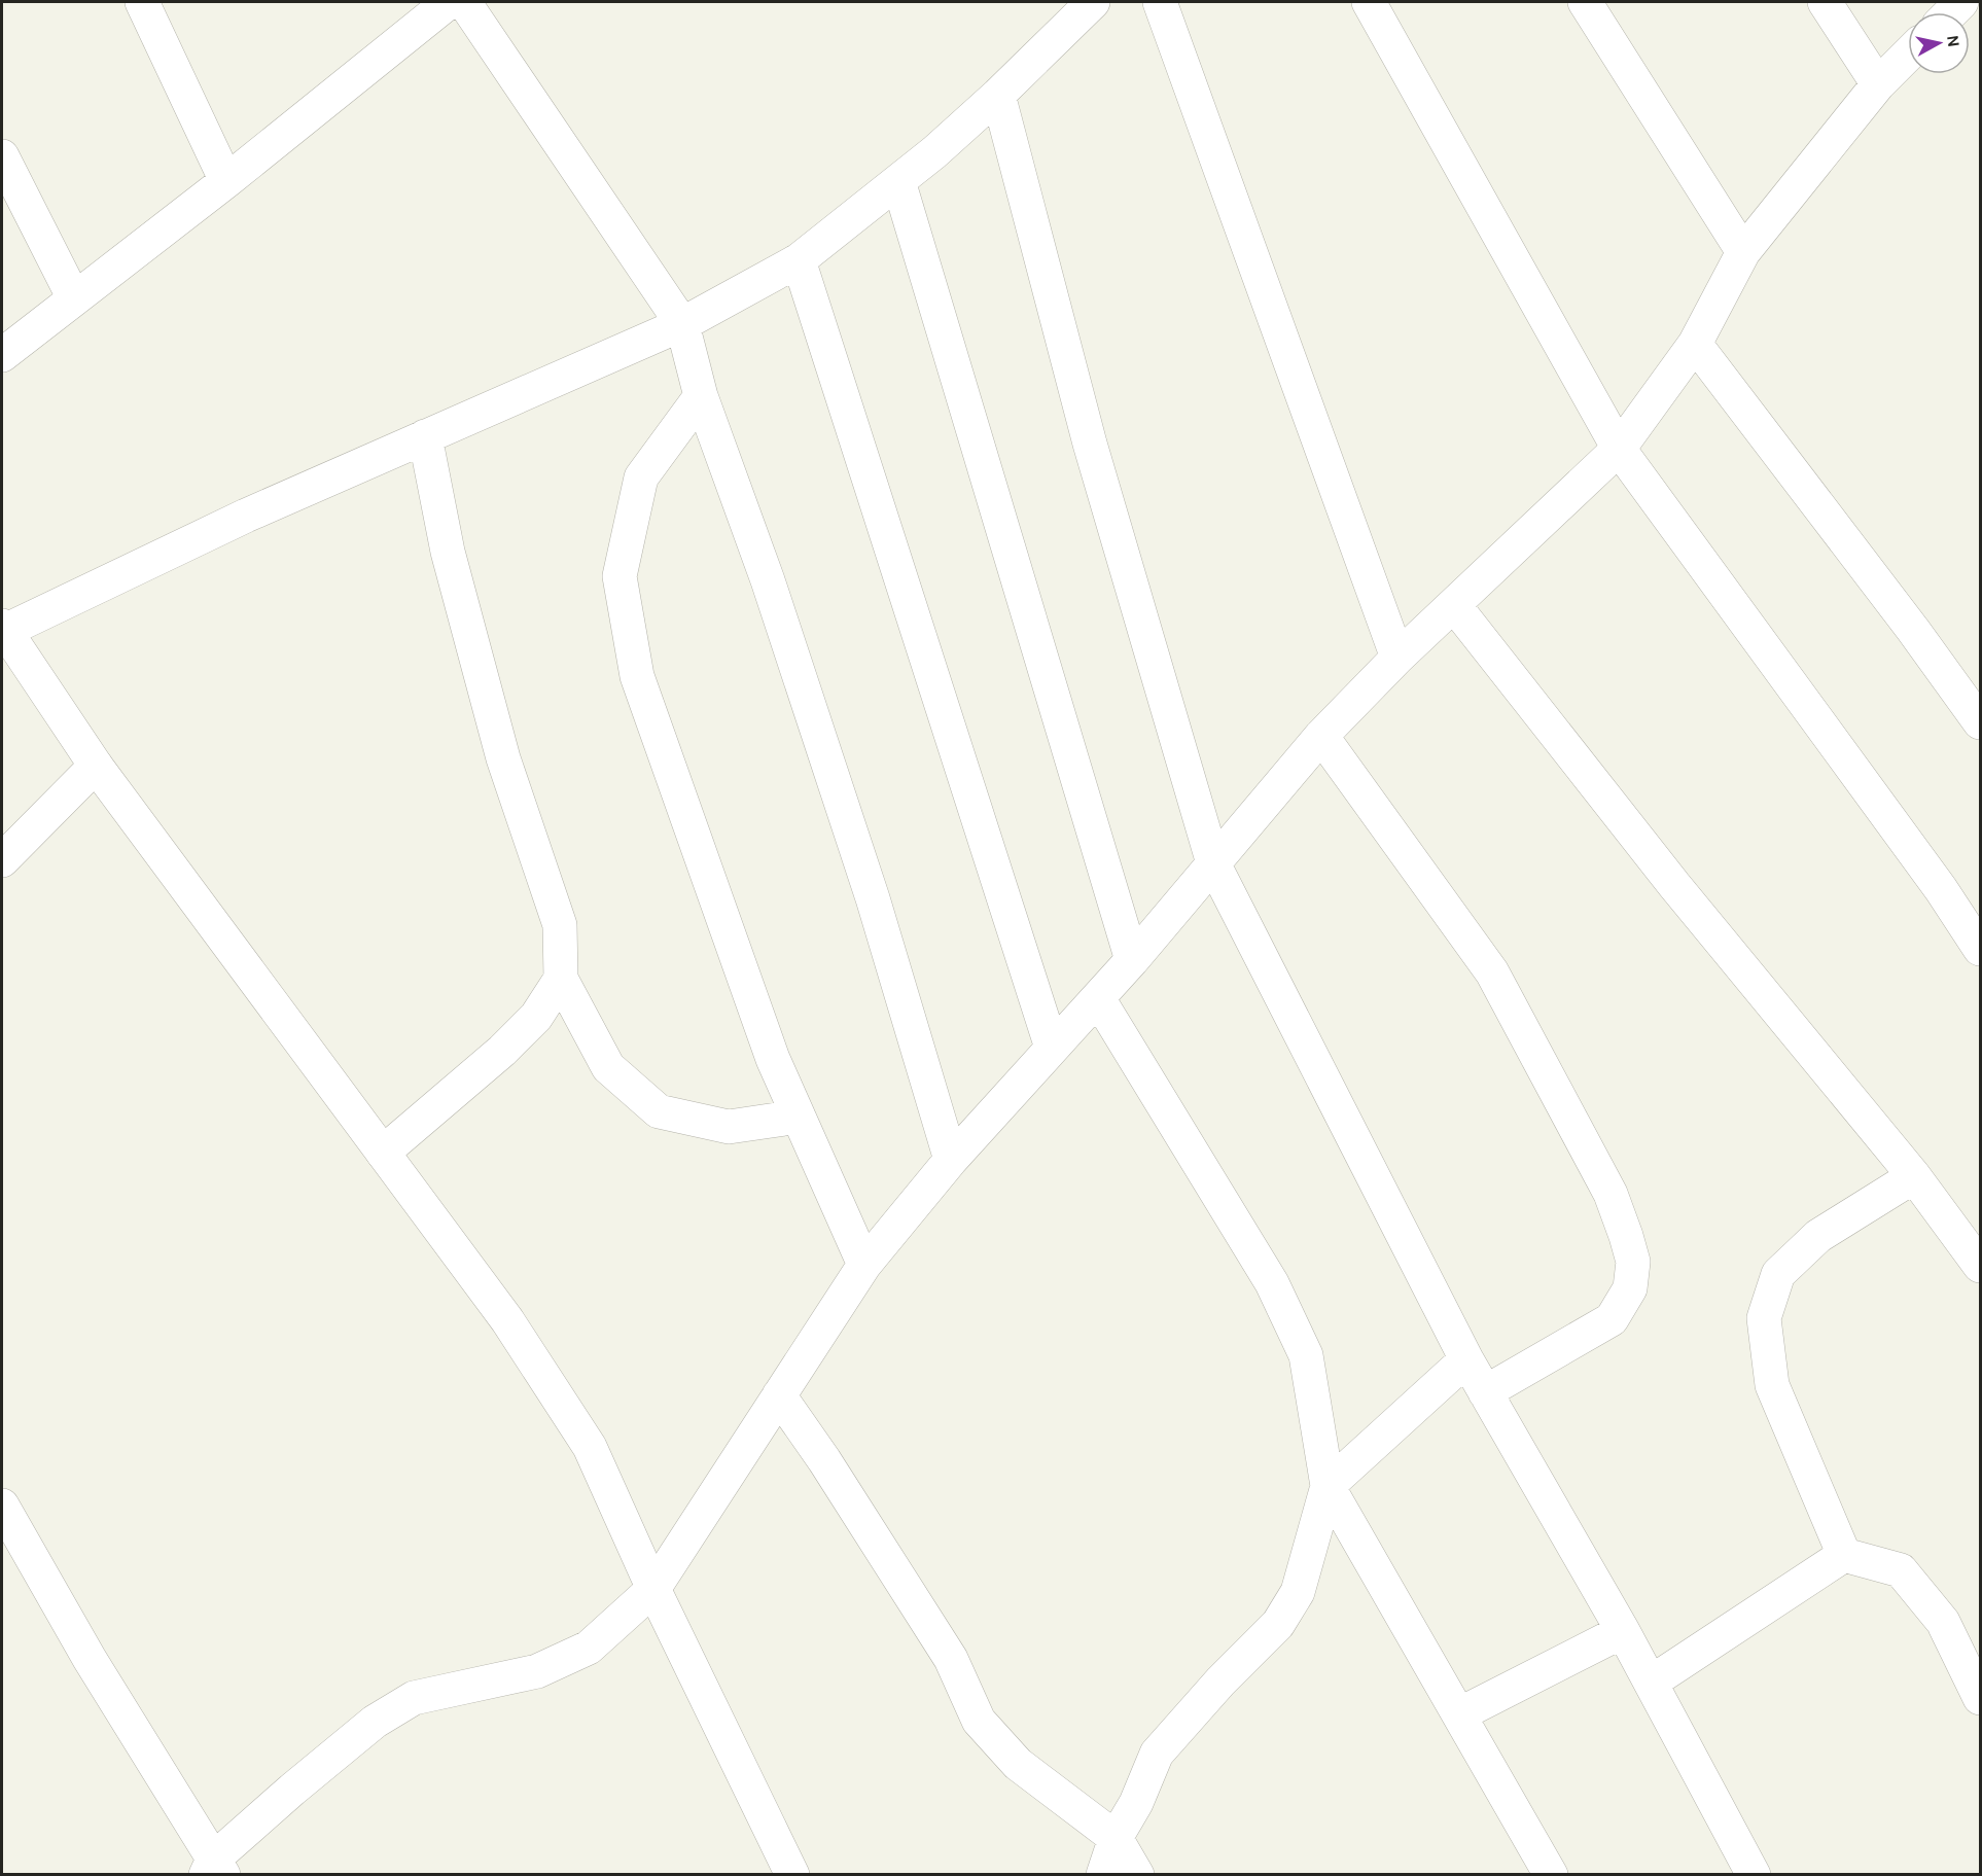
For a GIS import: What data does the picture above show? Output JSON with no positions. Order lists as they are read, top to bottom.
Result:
{
  "north": "right"
}
